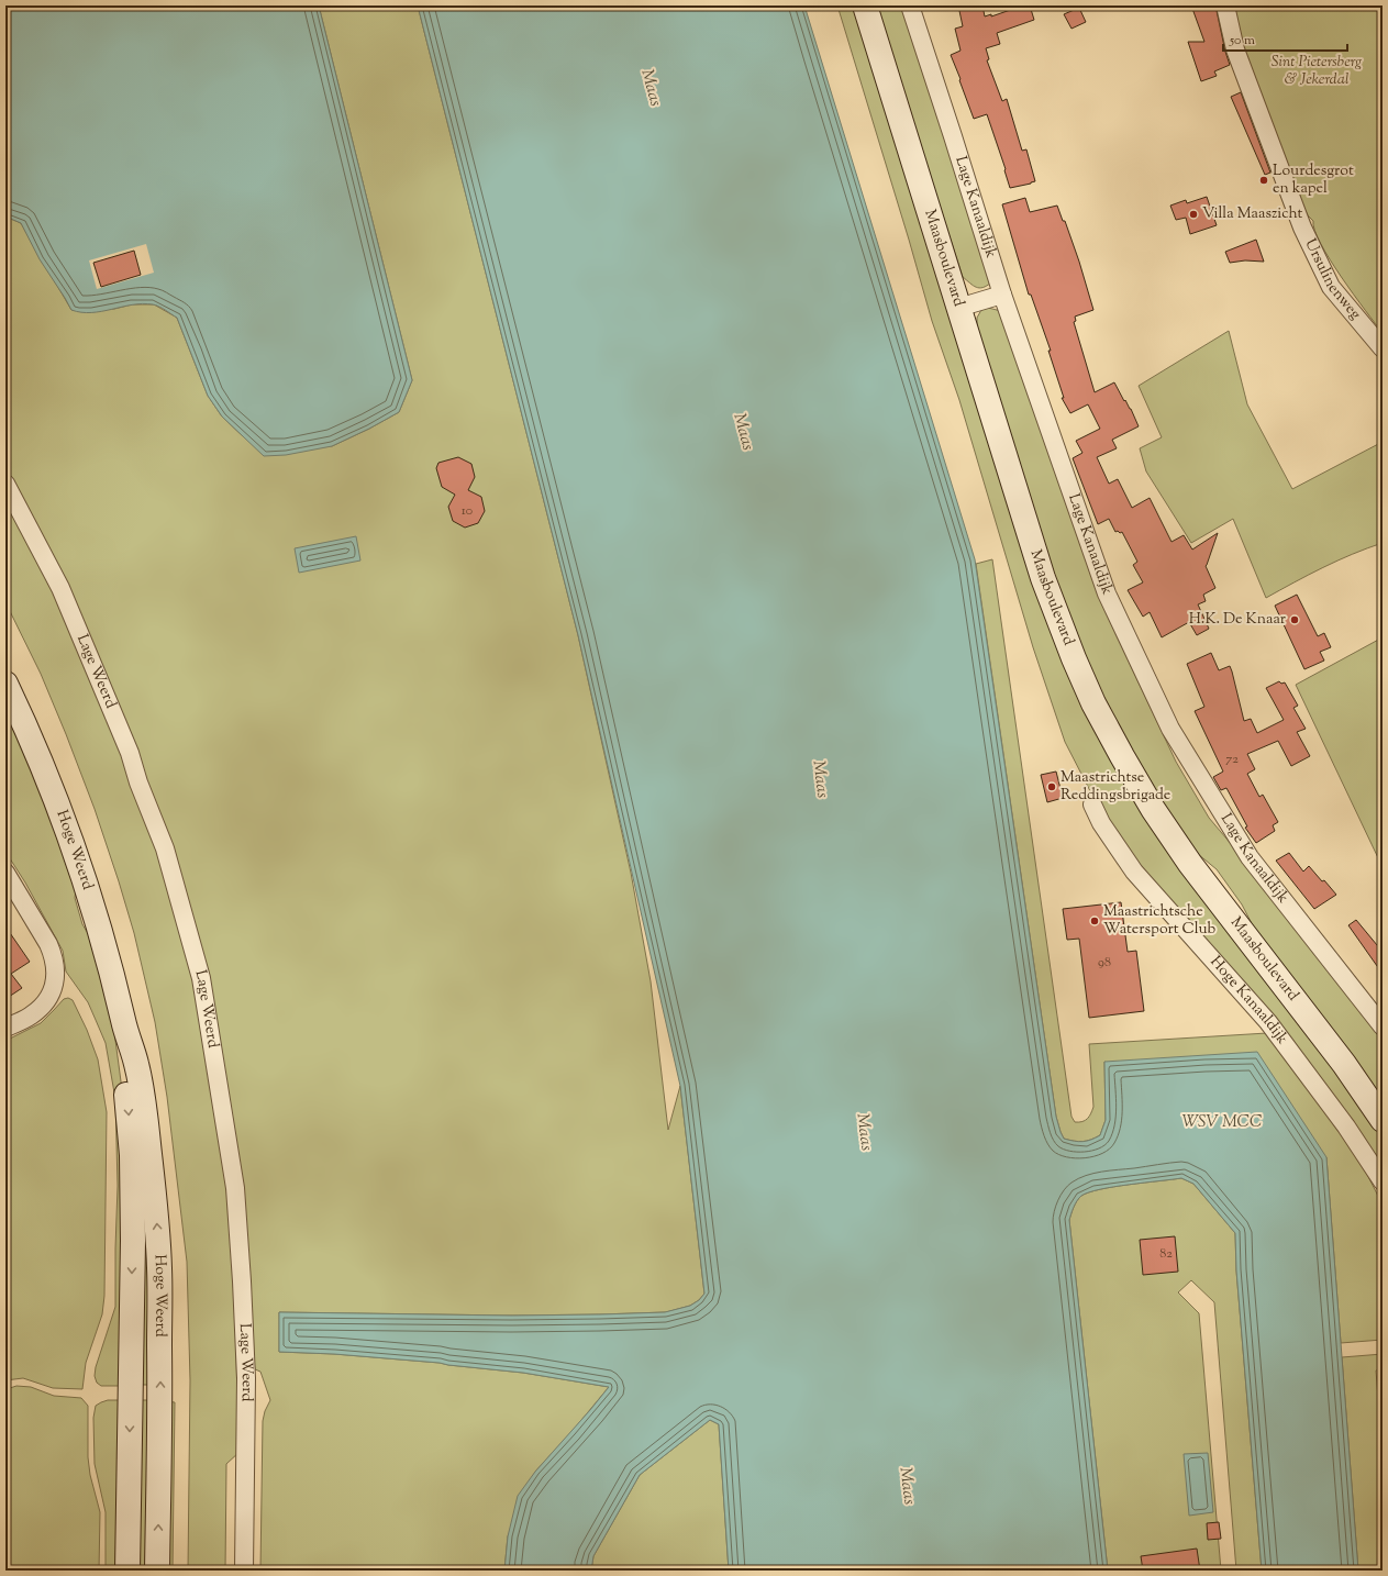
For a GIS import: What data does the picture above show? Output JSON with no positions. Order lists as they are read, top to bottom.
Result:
{
  "streets": {
    "main road": ["Maasboulevard", "Hoge Weerd"],
    "street": [
      "Lage Kanaaldijk",
      "Ursulinenweg",
      "Lage Weerd",
      "Hoge Kanaaldijk"
    ]
  },
  "water": ["Maas", "WSV MCC"],
  "parks": ["Sint Pietersberg & Jekerdal"],
  "places": [
    "Lourdesgrot en kapel",
    "Villa Maaszicht",
    "H.K. De Knaar",
    "Maastrichtse Reddingsbrigade",
    "Maastrichtsche Watersport Club"
  ],
  "house_numbers": [
    "10",
    "72",
    "98",
    "82"
  ],
  "scale_bar": "50 m"
}
